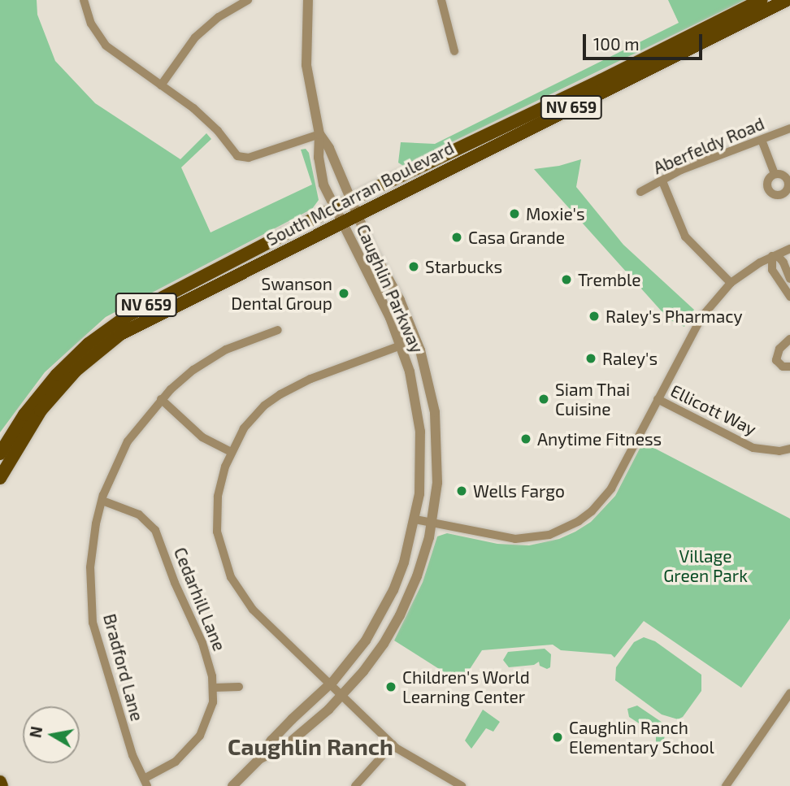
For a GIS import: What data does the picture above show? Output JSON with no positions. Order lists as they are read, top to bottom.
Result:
{
  "streets": {
    "main road": ["NV 659", "South McCarran Boulevard"],
    "street": [
      "Aberfeldy Road",
      "Caughlin Parkway",
      "Ellicott Way",
      "Cedarhill Lane",
      "Bradford Lane"
    ]
  },
  "crossings": [
    ["South McCarran Boulevard", "Caughlin Parkway"],
    ["Cedarhill Lane", "Bradford Lane"]
  ],
  "districts": ["Caughlin Ranch"],
  "parks": ["Village Green Park"],
  "places": [
    "Moxie's",
    "Casa Grande",
    "Starbucks",
    "Tremble",
    "Swanson Dental Group",
    "Raley's Pharmacy",
    "Raley's",
    "Siam Thai Cuisine",
    "Anytime Fitness",
    "Wells Fargo",
    "Children's World Learning Center",
    "Caughlin Ranch Elementary School"
  ],
  "scale_bar": "100 m",
  "north": "left"
}
